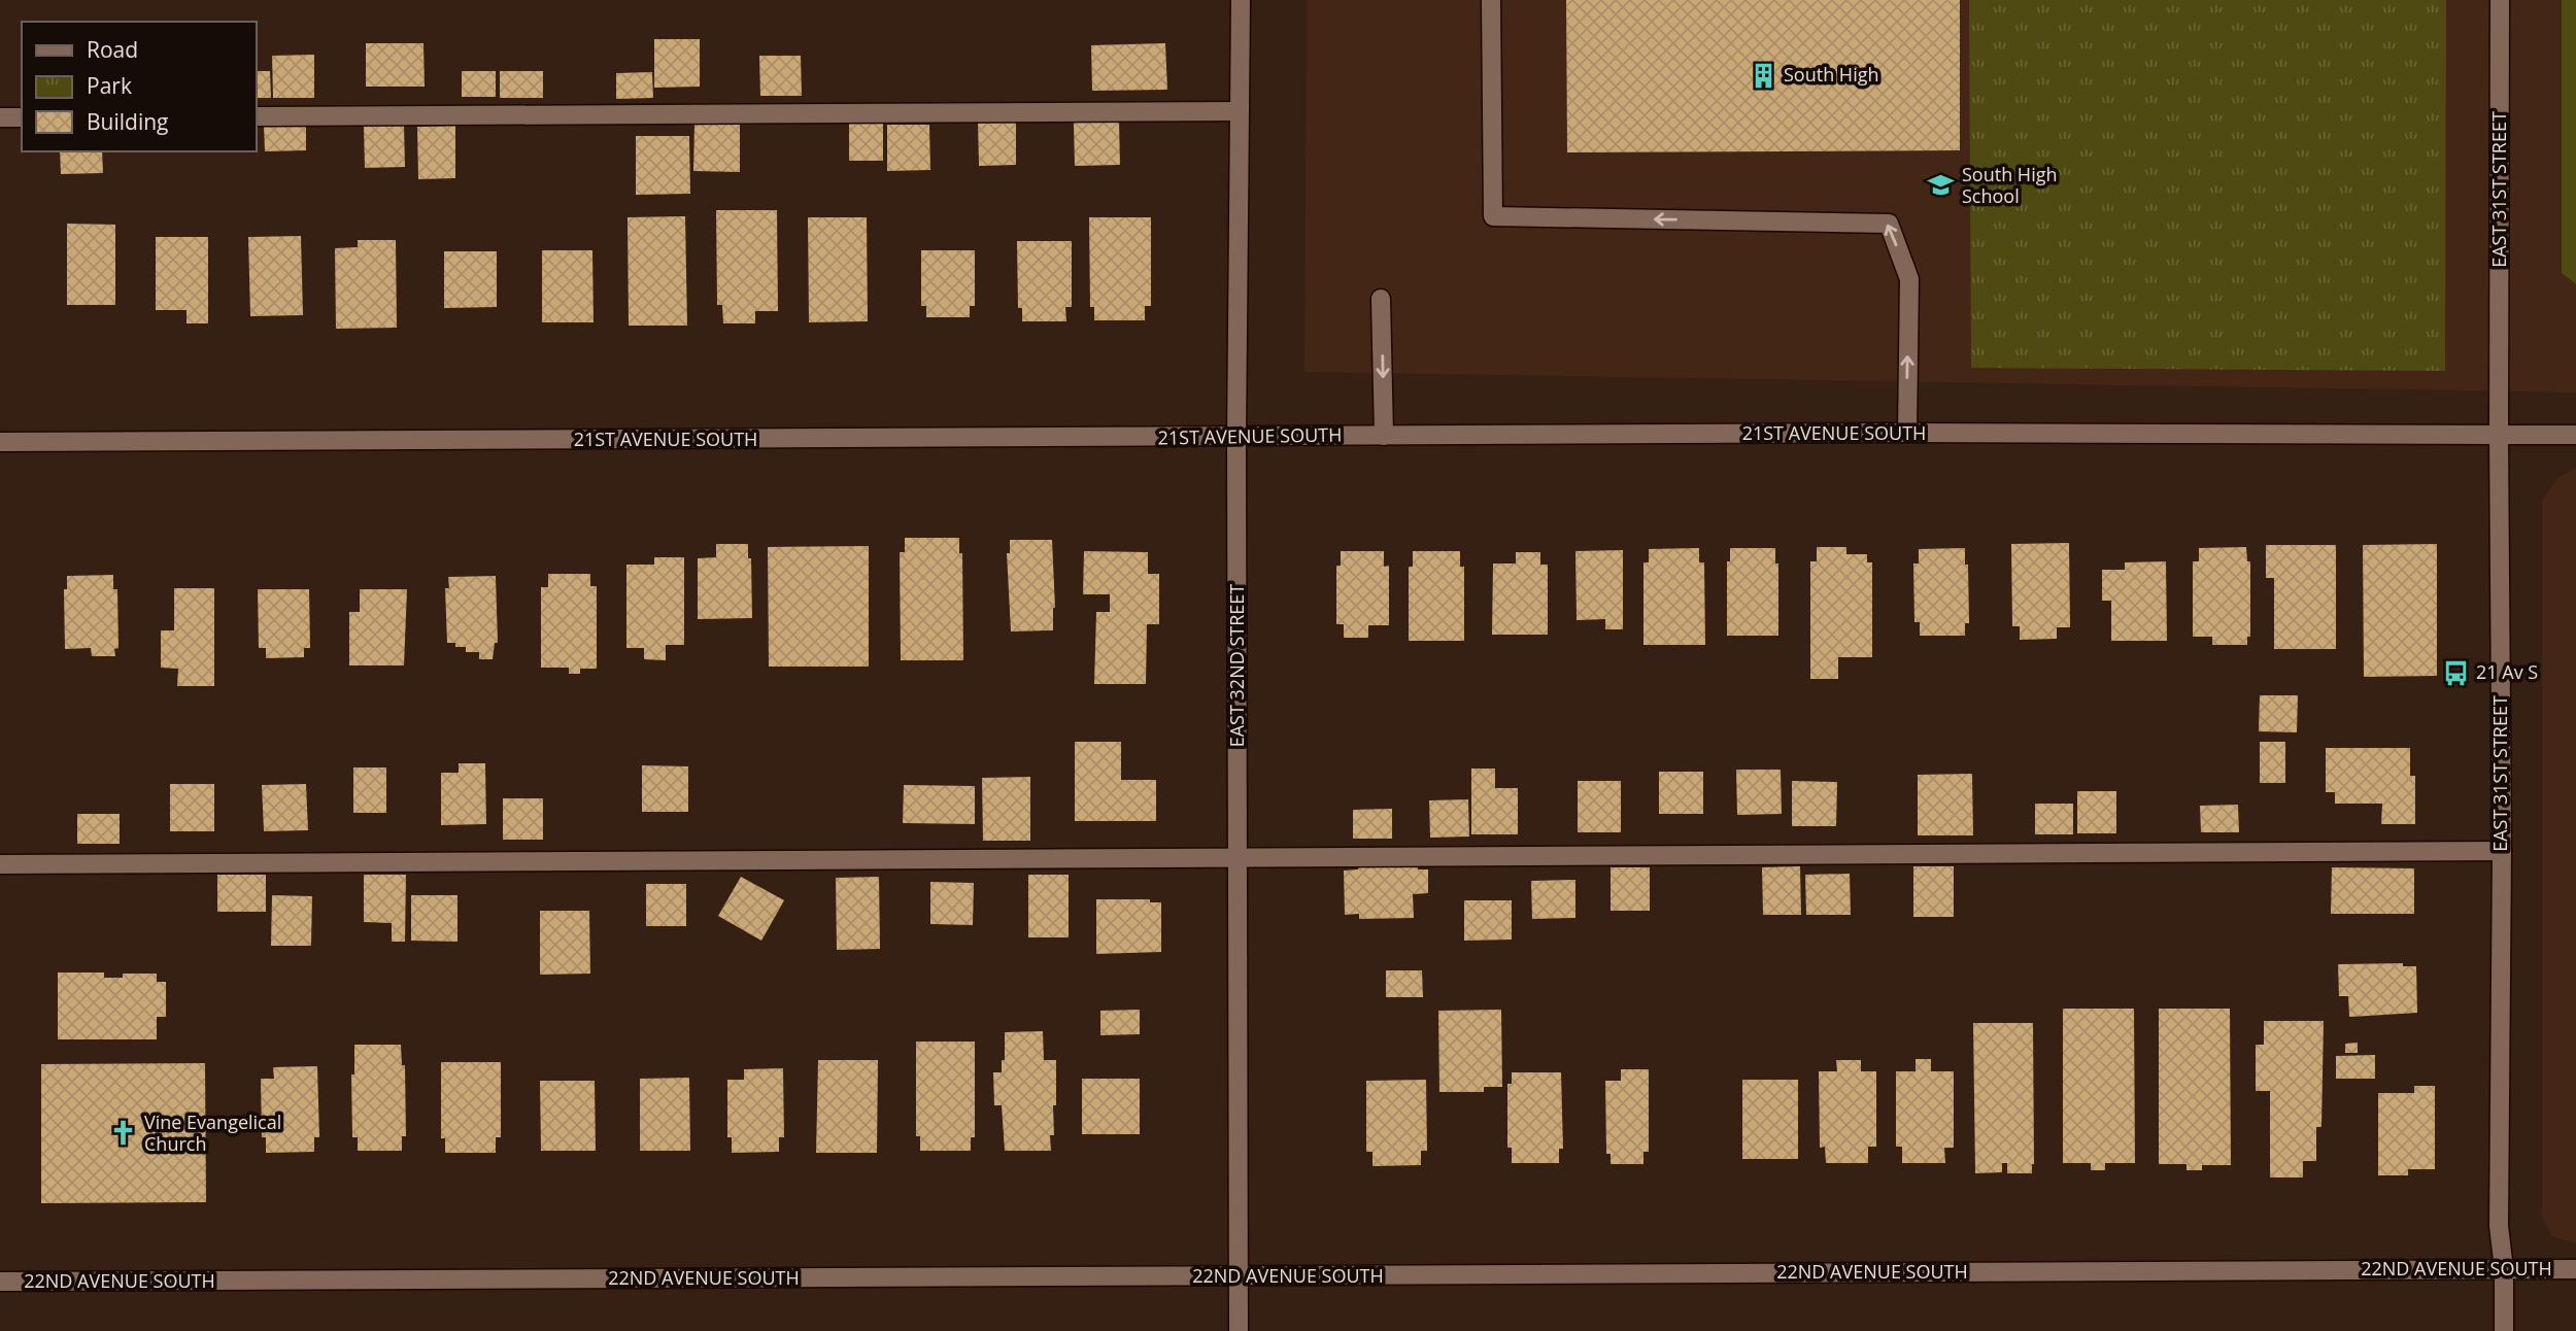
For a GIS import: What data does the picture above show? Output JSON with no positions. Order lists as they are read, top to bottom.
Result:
{
  "streets": {
    "street": [
      "EAST 31ST STREET",
      "21ST AVENUE SOUTH",
      "EAST 32ND STREET",
      "22ND AVENUE SOUTH"
    ]
  },
  "crossings": [
    ["EAST 31ST STREET", "21ST AVENUE SOUTH"],
    ["EAST 31ST STREET", "22ND AVENUE SOUTH"],
    ["21ST AVENUE SOUTH", "EAST 32ND STREET"],
    ["EAST 32ND STREET", "22ND AVENUE SOUTH"]
  ],
  "places": {
    "building": ["South High"],
    "school or university": ["South High School"],
    "bus stop": ["21 Av S"],
    "church": ["Vine Evangelical Church"]
  },
  "legend": ["Road", "Park", "Building"]
}
